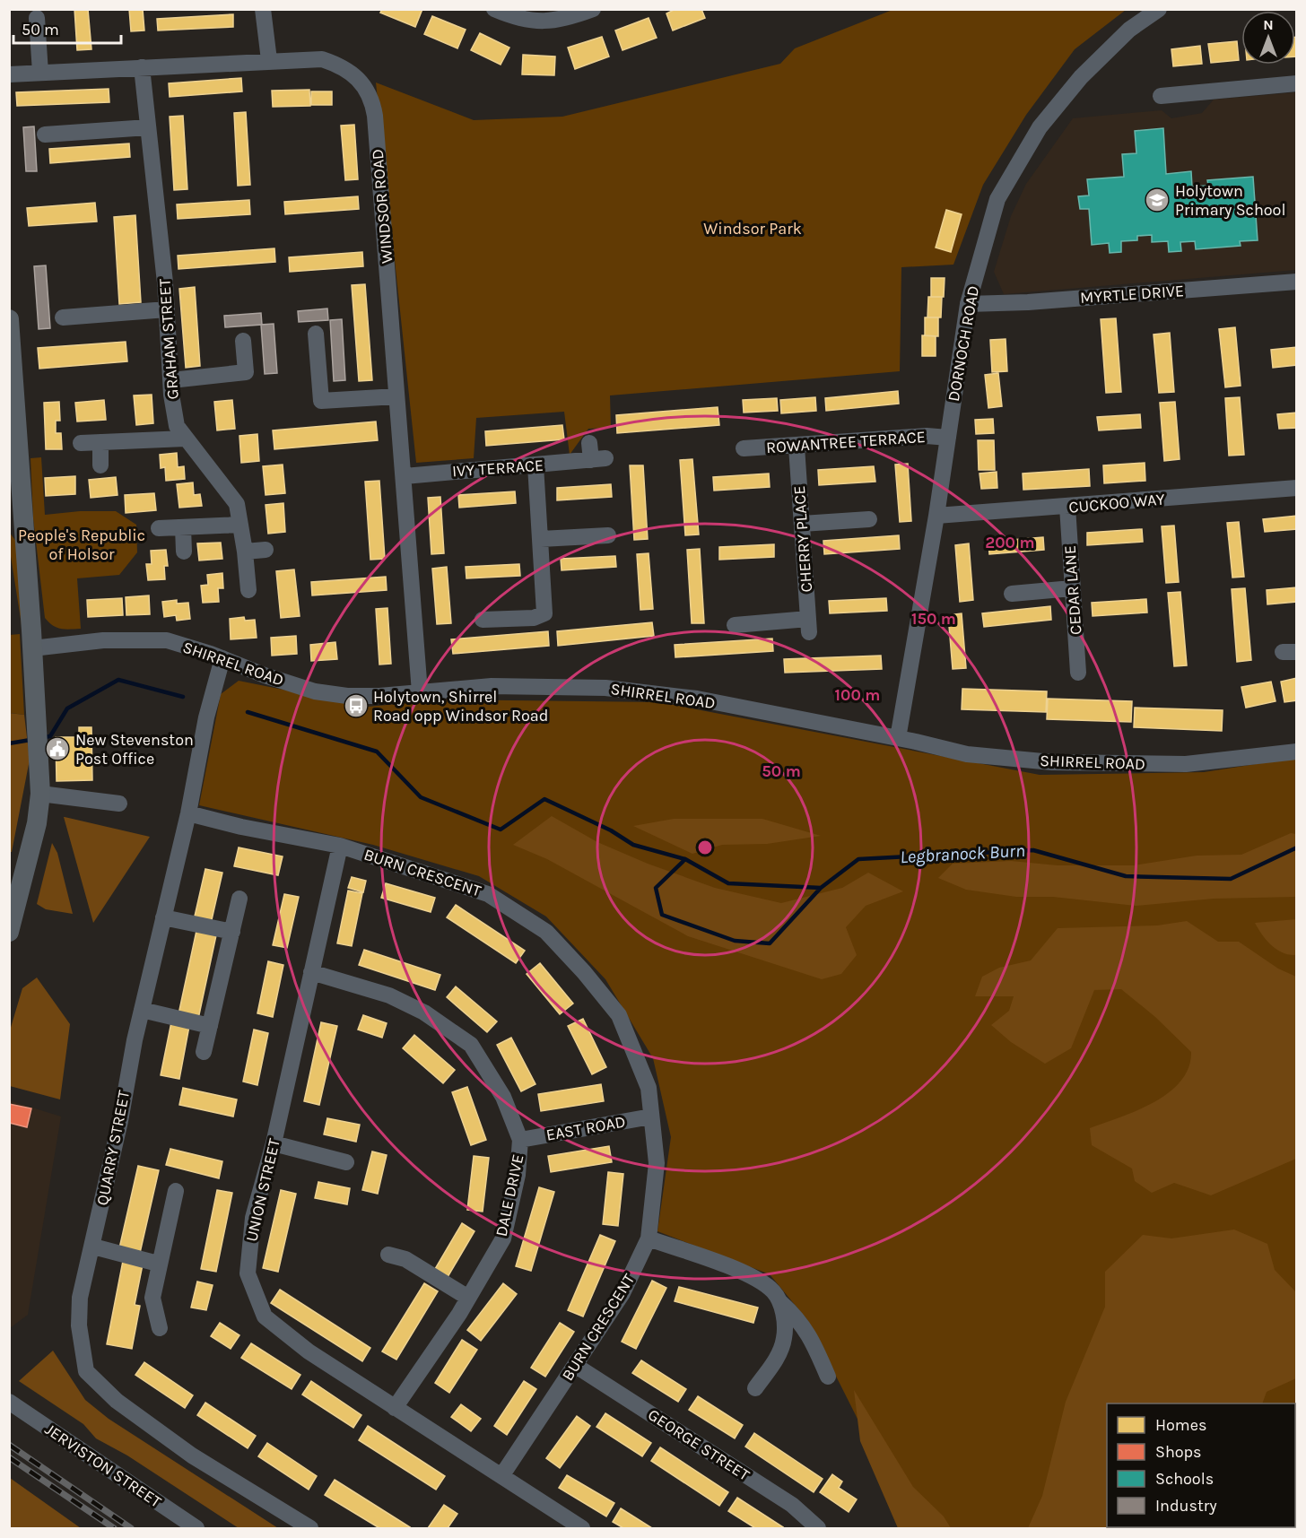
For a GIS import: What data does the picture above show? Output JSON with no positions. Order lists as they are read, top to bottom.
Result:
{
  "streets": {
    "street": [
      "WINDSOR ROAD",
      "MYRTLE DRIVE",
      "GRAHAM STREET",
      "DORNOCH ROAD",
      "ROWANTREE TERRACE",
      "IVY TERRACE",
      "CUCKOO WAY",
      "CHERRY PLACE",
      "CEDAR LANE",
      "SHIRREL ROAD",
      "BURN CRESCENT",
      "EAST ROAD",
      "QUARRY STREET",
      "UNION STREET",
      "DALE DRIVE",
      "GEORGE STREET",
      "JERVISTON STREET"
    ]
  },
  "crossings": [
    ["WINDSOR ROAD", "GRAHAM STREET"],
    ["WINDSOR ROAD", "IVY TERRACE"],
    ["WINDSOR ROAD", "SHIRREL ROAD"],
    ["MYRTLE DRIVE", "DORNOCH ROAD"],
    ["DORNOCH ROAD", "ROWANTREE TERRACE"],
    ["DORNOCH ROAD", "CUCKOO WAY"],
    ["DORNOCH ROAD", "SHIRREL ROAD"],
    ["ROWANTREE TERRACE", "CHERRY PLACE"],
    ["CUCKOO WAY", "CEDAR LANE"],
    ["SHIRREL ROAD", "QUARRY STREET"],
    ["BURN CRESCENT", "EAST ROAD"],
    ["BURN CRESCENT", "QUARRY STREET"],
    ["BURN CRESCENT", "UNION STREET"],
    ["BURN CRESCENT", "GEORGE STREET"],
    ["EAST ROAD", "DALE DRIVE"],
    ["UNION STREET", "DALE DRIVE"]
  ],
  "water": ["Legbranock Burn"],
  "parks": ["Windsor Park", "People's Republic of Holsor"],
  "places": {
    "school or university": ["Holytown Primary School"],
    "bus stop": ["Holytown, Shirrel Road opp Windsor Road"],
    "public building": ["New Stevenston Post Office"]
  },
  "legend": [
    "Homes",
    "Shops",
    "Schools",
    "Industry"
  ],
  "scale_bar": "50 m",
  "north": "top",
  "rings": [
    "200 m",
    "150 m",
    "100 m",
    "50 m"
  ]
}
